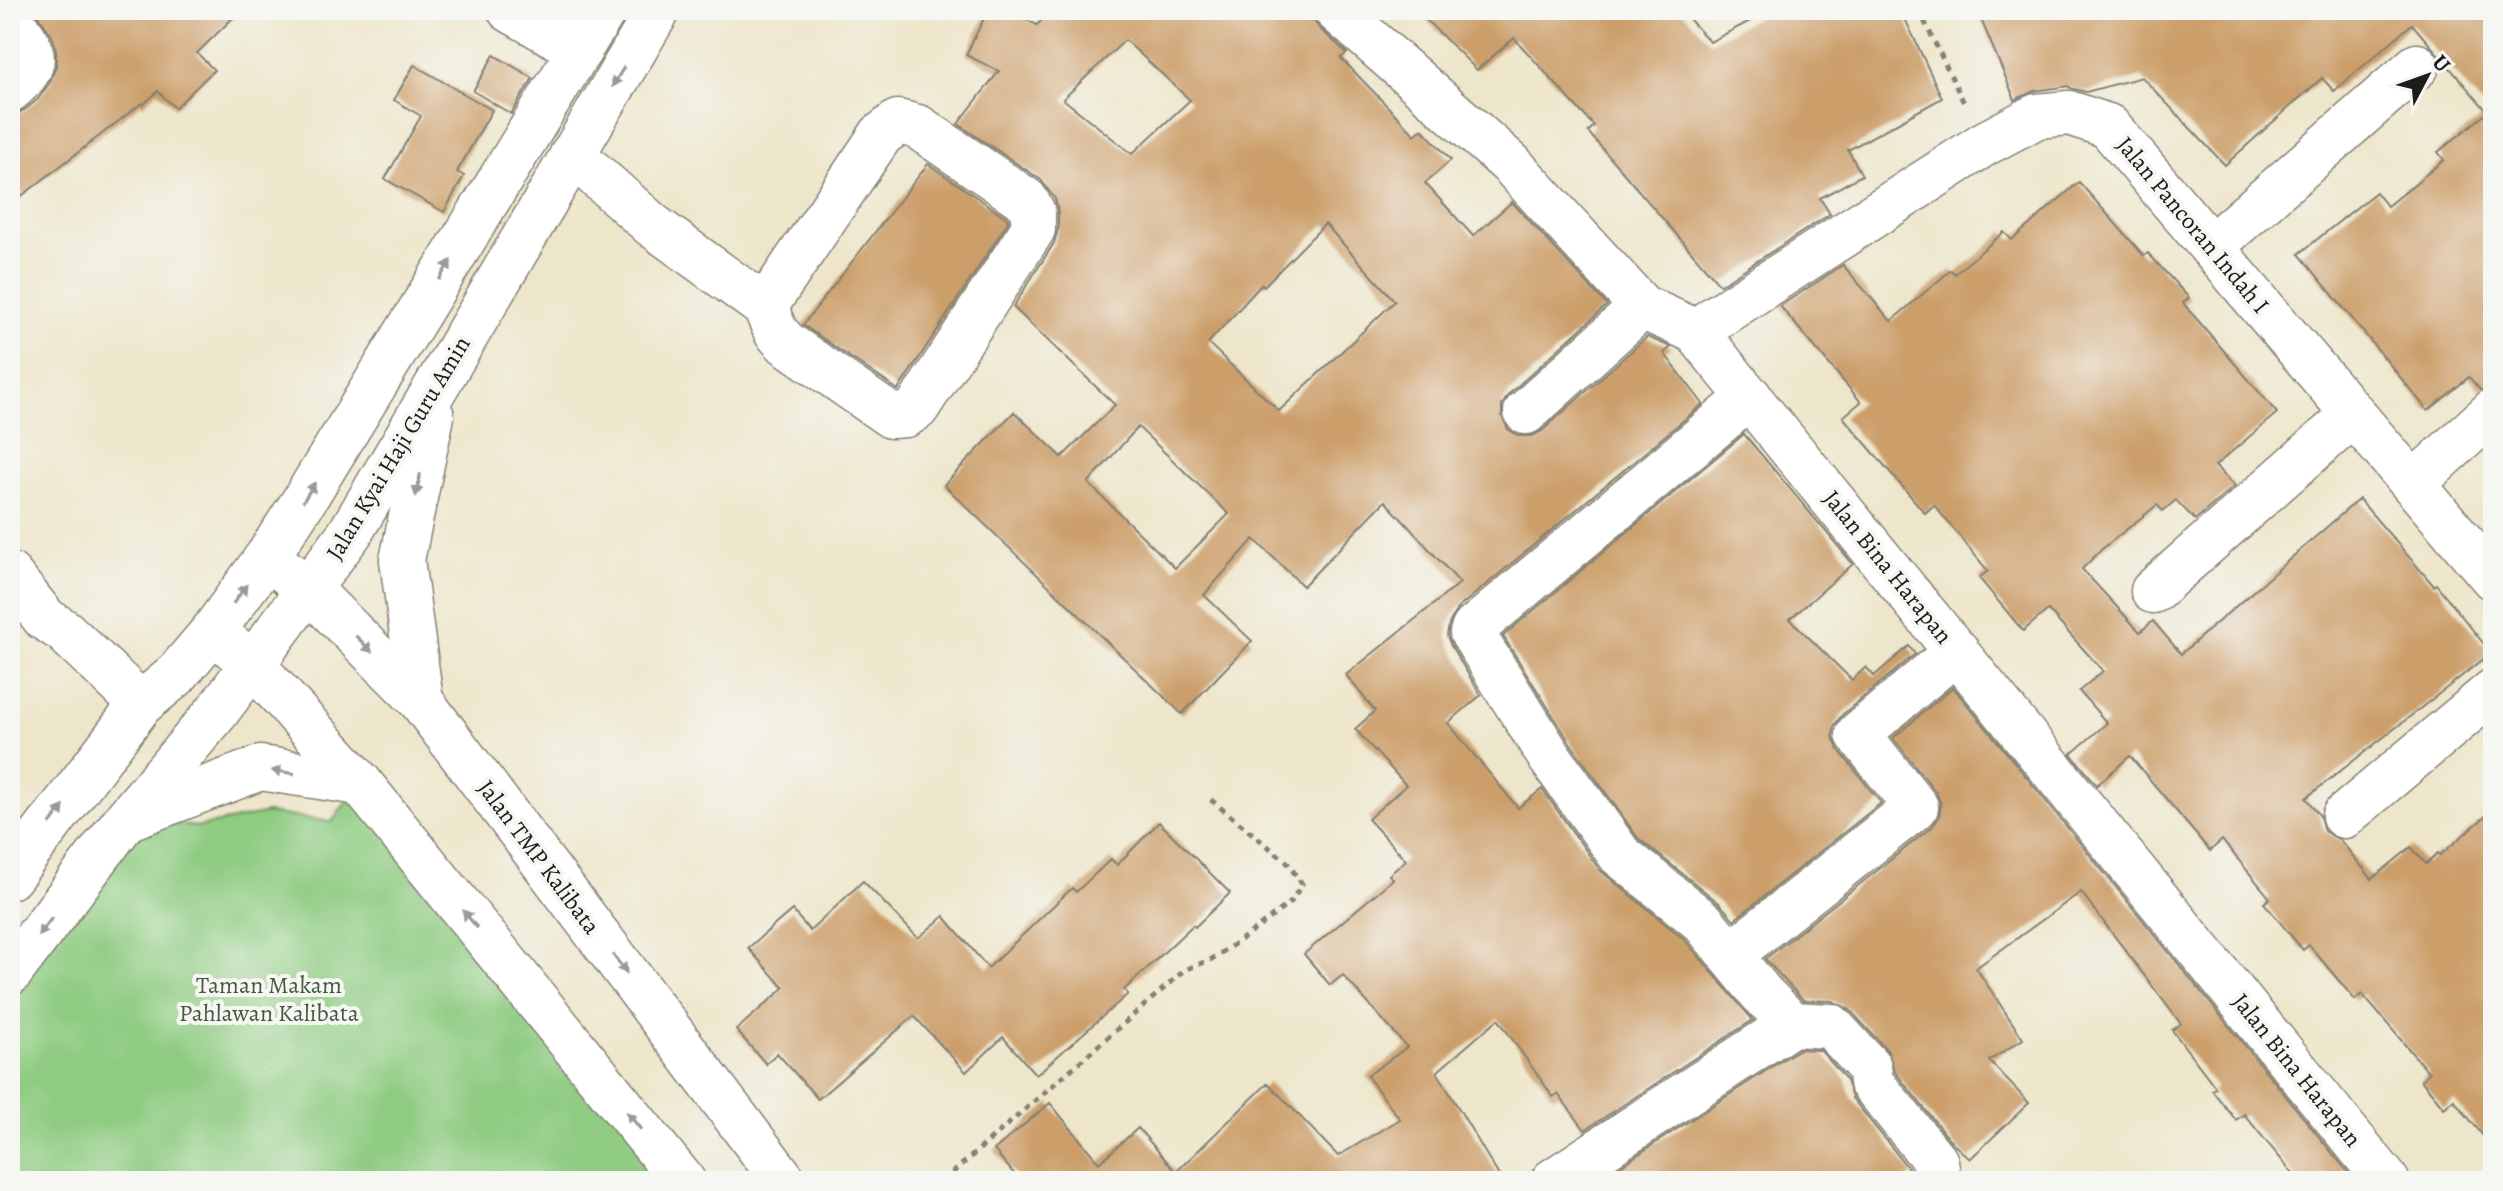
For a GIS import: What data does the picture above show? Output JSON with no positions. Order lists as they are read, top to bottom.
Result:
{
  "streets": {
    "street": [
      "Jalan Pancoran Indah I",
      "Jalan Kyai Haji Guru Amin",
      "Jalan Bina Harapan",
      "Jalan TMP Kalibata"
    ]
  },
  "crossings": [
    ["Jalan Pancoran Indah I", "Jalan Bina Harapan"],
    ["Jalan Kyai Haji Guru Amin", "Jalan TMP Kalibata"]
  ],
  "parks": ["Taman Makam Pahlawan Kalibata"],
  "north": "top right"
}
